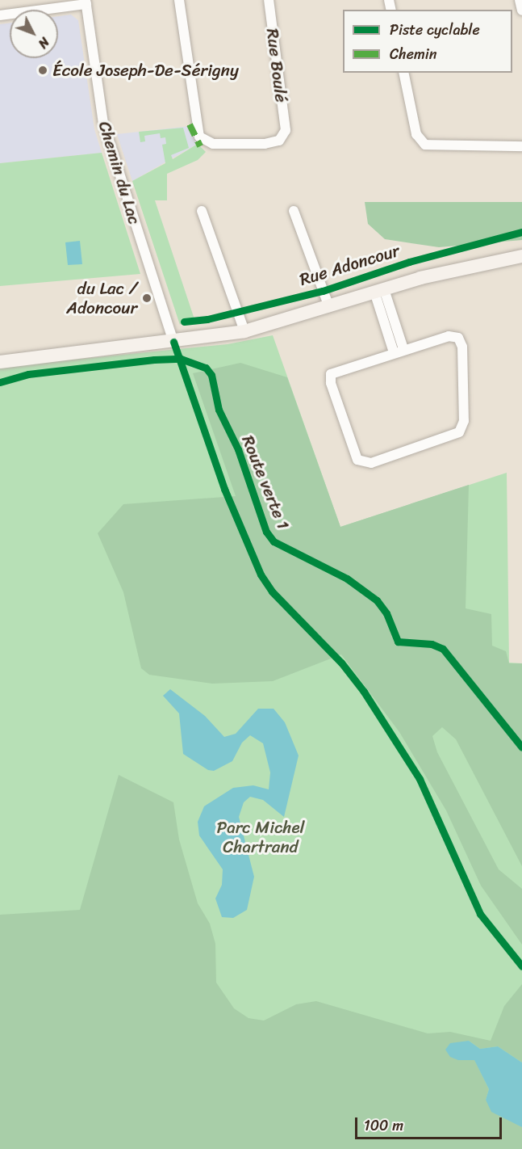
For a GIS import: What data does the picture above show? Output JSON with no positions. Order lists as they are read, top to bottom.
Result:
{
  "streets": {
    "street": ["Rue Boulé", "Chemin du Lac", "Rue Adoncour"],
    "cycle path": ["Route verte 1"]
  },
  "crossings": [
    ["Chemin du Lac", "Rue Adoncour"]
  ],
  "parks": ["Parc Michel Chartrand"],
  "places": ["École Joseph-De-Sérigny", "du Lac / Adoncour"],
  "legend": ["Piste cyclable", "Chemin"],
  "scale_bar": "100 m",
  "north": "bottom right"
}
